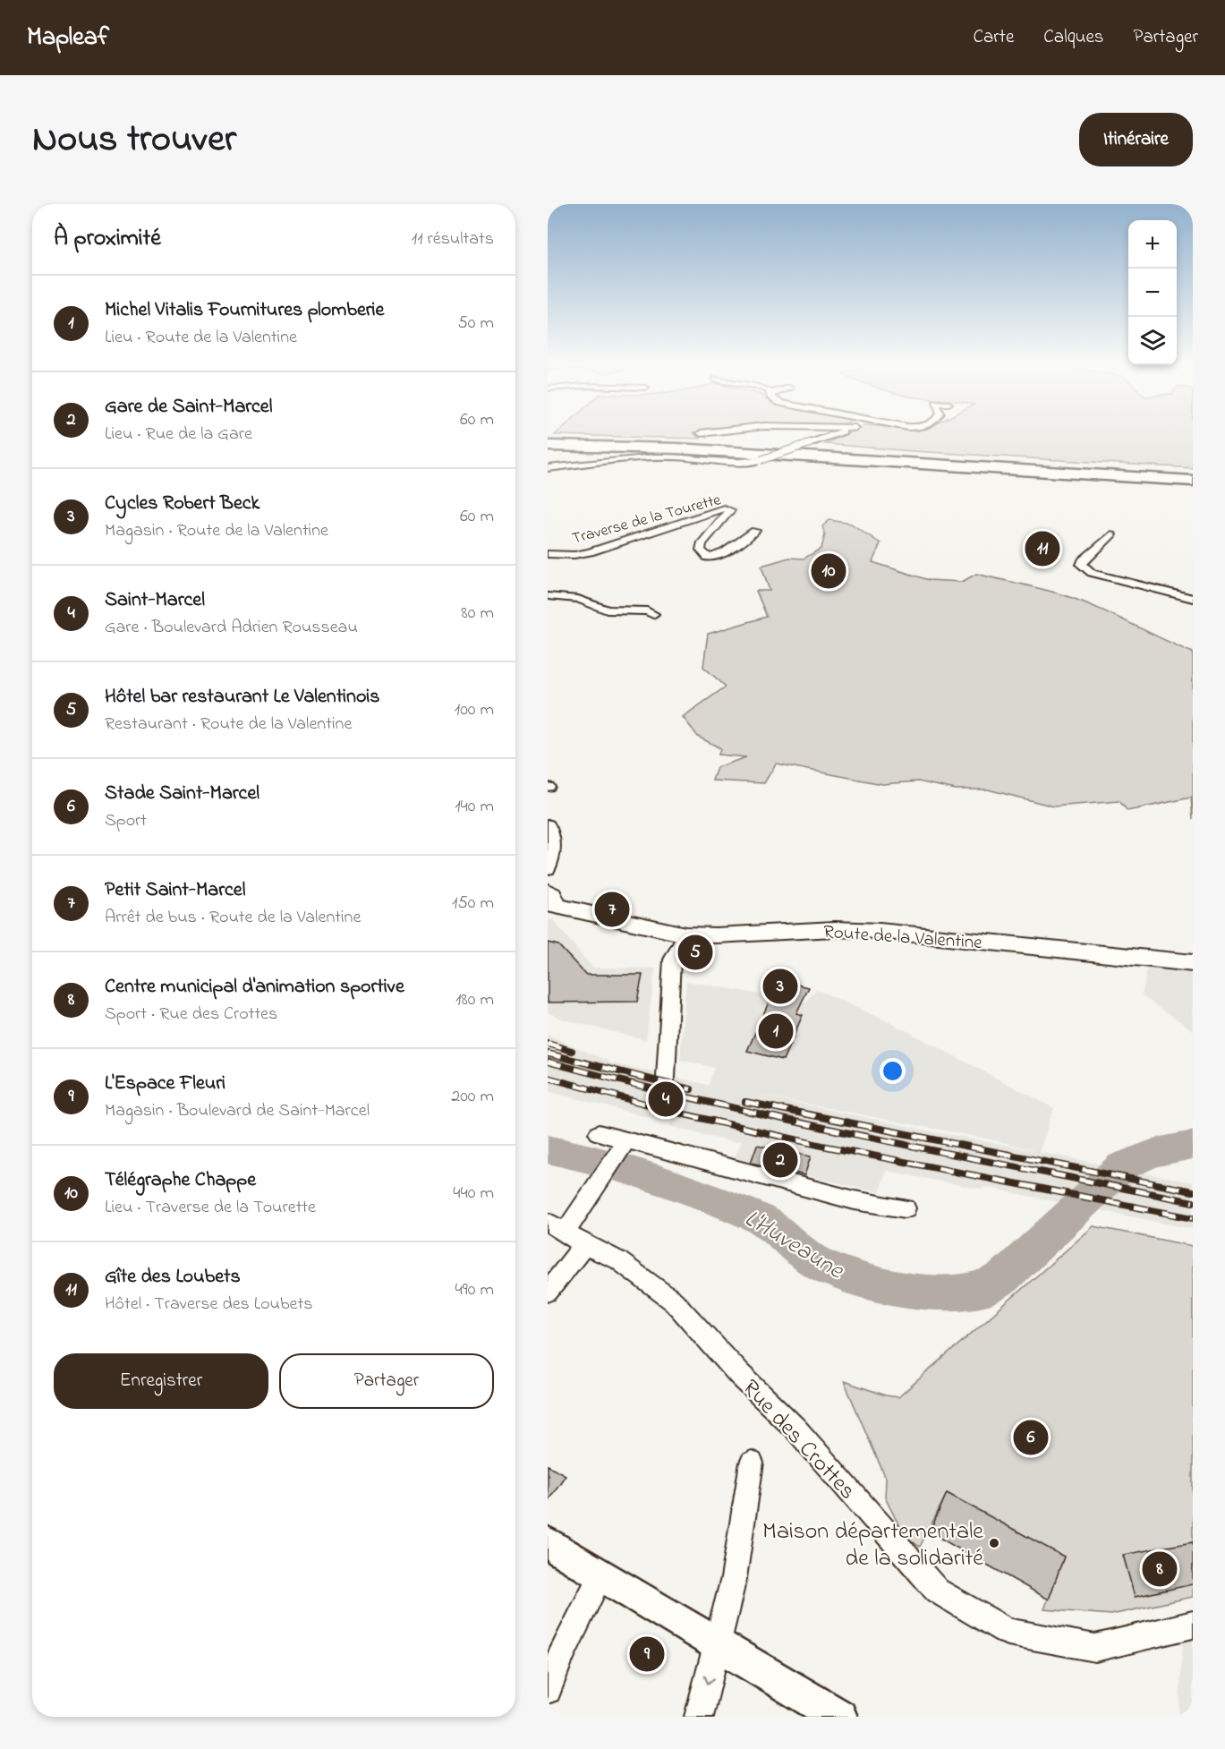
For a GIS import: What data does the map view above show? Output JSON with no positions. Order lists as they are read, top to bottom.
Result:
{
  "streets": {
    "main road": ["Route de la Valentine"],
    "street": ["Traverse de la Tourette", "Rue des Crottes"]
  },
  "water": ["L'Huveaune"],
  "places": ["Maison départementale de la solidarité"],
  "page": {
    "header": "Mapleaf",
    "nav": ["Carte", "Calques", "Partager"],
    "title": "Nous trouver",
    "buttons": [
      "Itinéraire",
      ["Enregistrer", "Partager"]
    ],
    "heading": ["À proximité", "11 résultats"],
    "map_buttons": ["+", "−"],
    "list": [
      {
        "mark": "1",
        "name": "Michel Vitalis Fournitures plomberie",
        "note": "Lieu · Route de la Valentine",
        "value": "50 m"
      },
      {
        "mark": "2",
        "name": "Gare de Saint-Marcel",
        "note": "Lieu · Rue de la Gare",
        "value": "60 m"
      },
      {
        "mark": "3",
        "name": "Cycles Robert Beck",
        "note": "Magasin · Route de la Valentine",
        "value": "60 m"
      },
      {
        "mark": "4",
        "name": "Saint-Marcel",
        "note": "Gare · Boulevard Adrien Rousseau",
        "value": "80 m"
      },
      {
        "mark": "5",
        "name": "Hôtel bar restaurant Le Valentinois",
        "note": "Restaurant · Route de la Valentine",
        "value": "100 m"
      },
      {
        "mark": "6",
        "name": "Stade Saint-Marcel",
        "note": "Sport",
        "value": "140 m"
      },
      {
        "mark": "7",
        "name": "Petit Saint-Marcel",
        "note": "Arrêt de bus · Route de la Valentine",
        "value": "150 m"
      },
      {
        "mark": "8",
        "name": "Centre municipal d'animation sportive",
        "note": "Sport · Rue des Crottes",
        "value": "180 m"
      },
      {
        "mark": "9",
        "name": "L'Espace Fleuri",
        "note": "Magasin · Boulevard de Saint-Marcel",
        "value": "200 m"
      },
      {
        "mark": "10",
        "name": "Télégraphe Chappe",
        "note": "Lieu · Traverse de la Tourette",
        "value": "440 m"
      },
      {
        "mark": "11",
        "name": "Gîte des Loubets",
        "note": "Hôtel · Traverse des Loubets",
        "value": "490 m"
      }
    ],
    "pins": [
      "11",
      "10",
      "7",
      "5",
      "3",
      "1",
      "4",
      "2",
      "6",
      "8",
      "9"
    ]
  }
}
